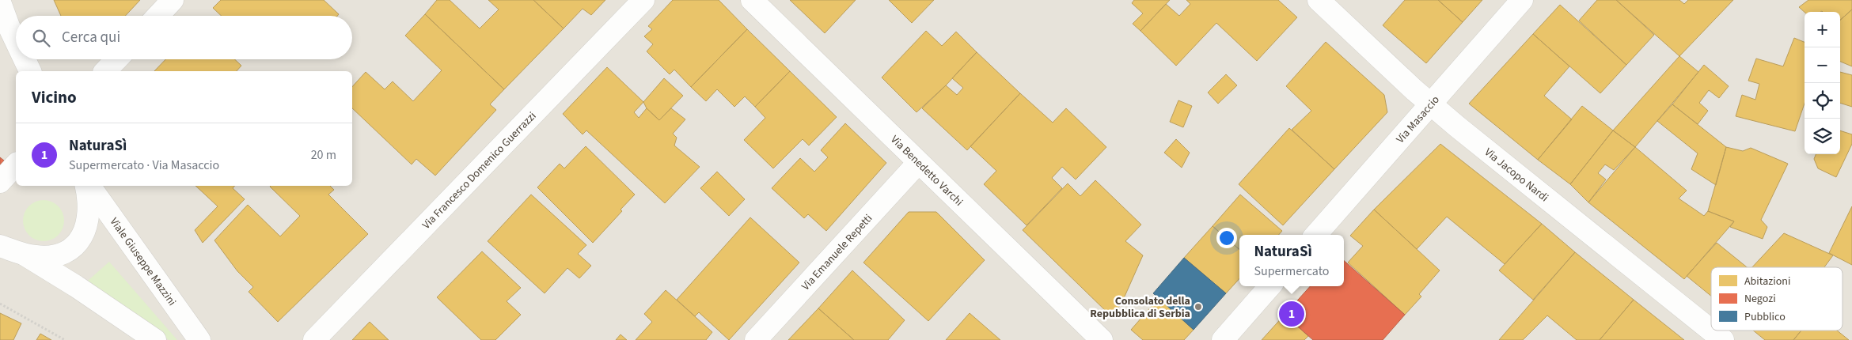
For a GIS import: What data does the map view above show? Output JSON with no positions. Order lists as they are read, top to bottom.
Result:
{
  "streets": {
    "street": [
      "Via Masaccio",
      "Via Francesco Domenico Guerrazzi",
      "Via Benedetto Varchi",
      "Via Jacopo Nardi",
      "Via Emanuele Repetti",
      "Viale Giuseppe Mazzini"
    ]
  },
  "crossings": [
    ["Via Masaccio", "Via Jacopo Nardi"],
    ["Via Benedetto Varchi", "Via Emanuele Repetti"]
  ],
  "places": ["Consolato della Repubblica di Serbia"],
  "legend": ["Abitazioni", "Negozi", "Pubblico"],
  "page": {
    "map_buttons": ["+", "−"],
    "search": "Cerca qui",
    "heading": "Vicino",
    "list": [
      {
        "mark": "1",
        "name": "NaturaSì",
        "note": "Supermercato · Via Masaccio",
        "value": "20 m"
      }
    ],
    "popup": ["NaturaSì", "Supermercato"],
    "pins": "1"
  }
}
